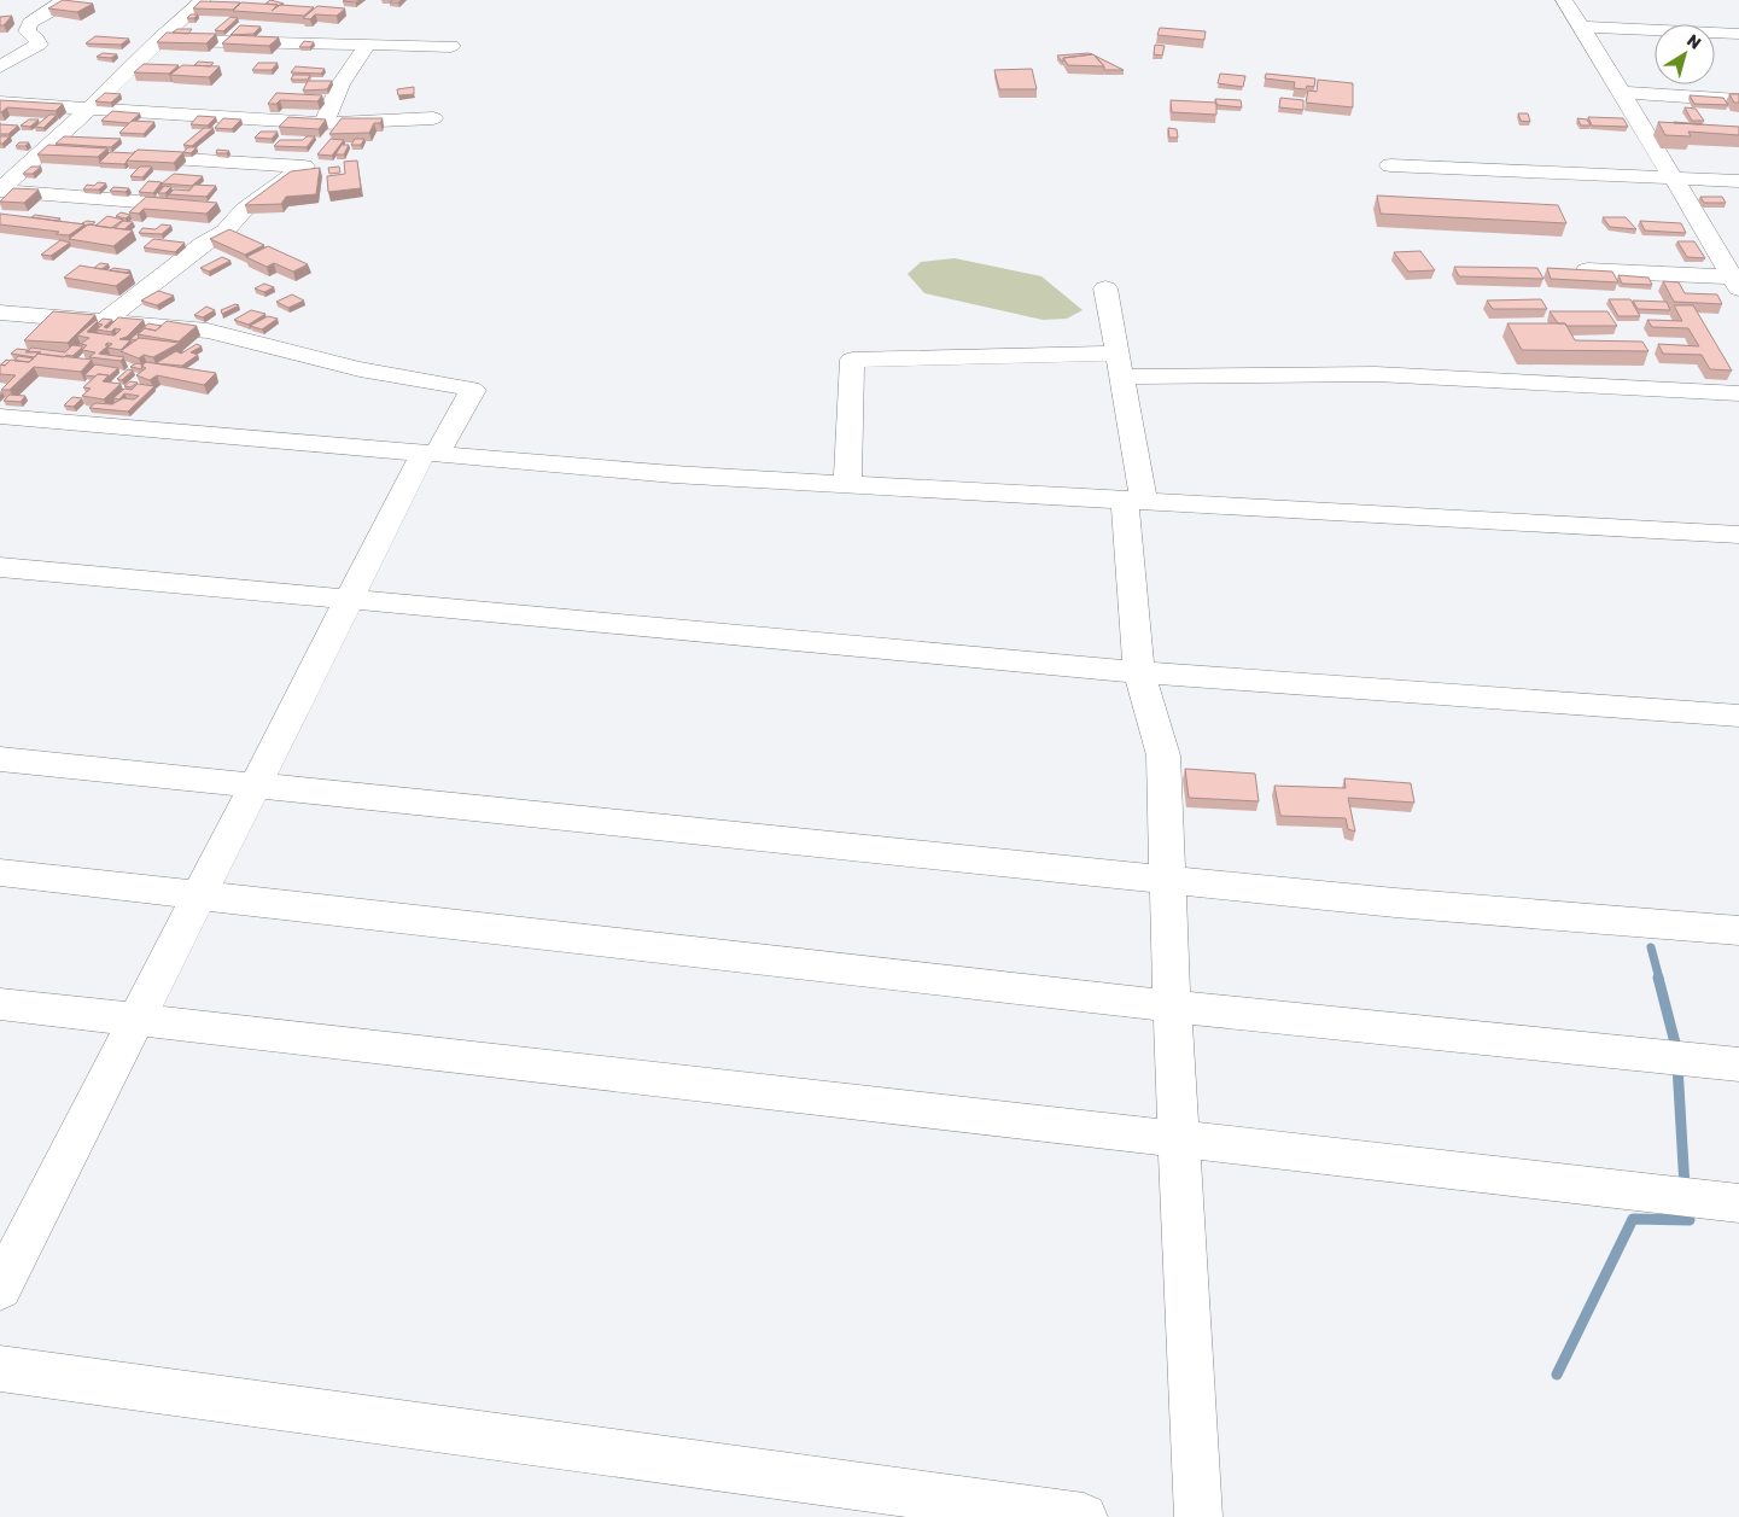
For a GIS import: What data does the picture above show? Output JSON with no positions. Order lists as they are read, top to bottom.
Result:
{
  "north": "top right"
}
